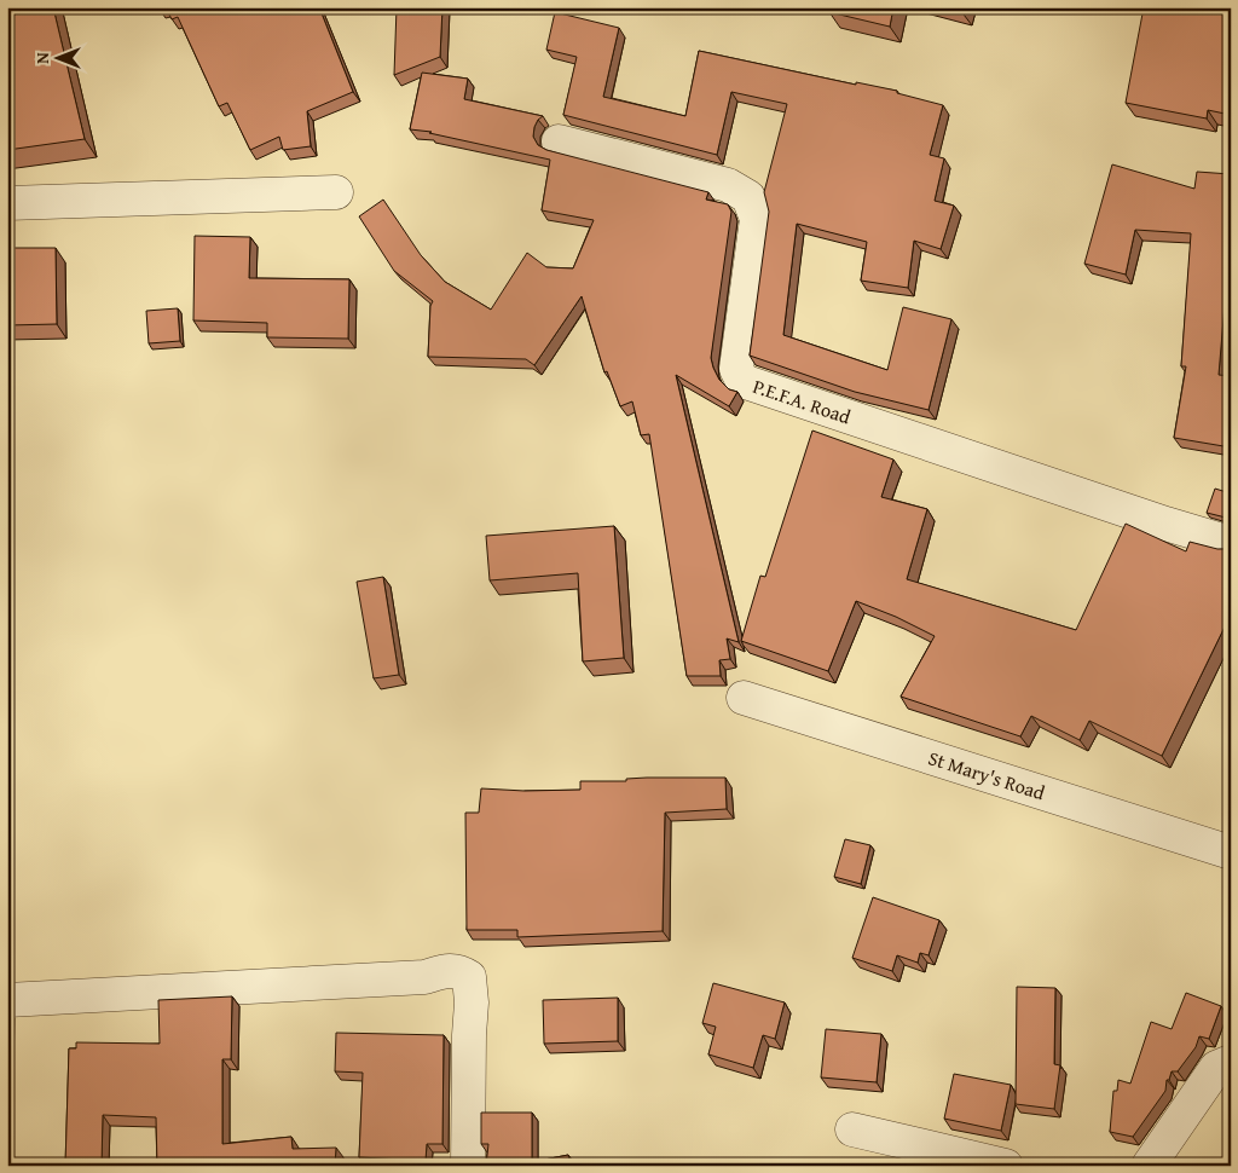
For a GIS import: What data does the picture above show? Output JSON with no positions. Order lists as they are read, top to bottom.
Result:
{
  "streets": {
    "street": ["P.E.F.A. Road", "St Mary's Road"]
  },
  "north": "left"
}
